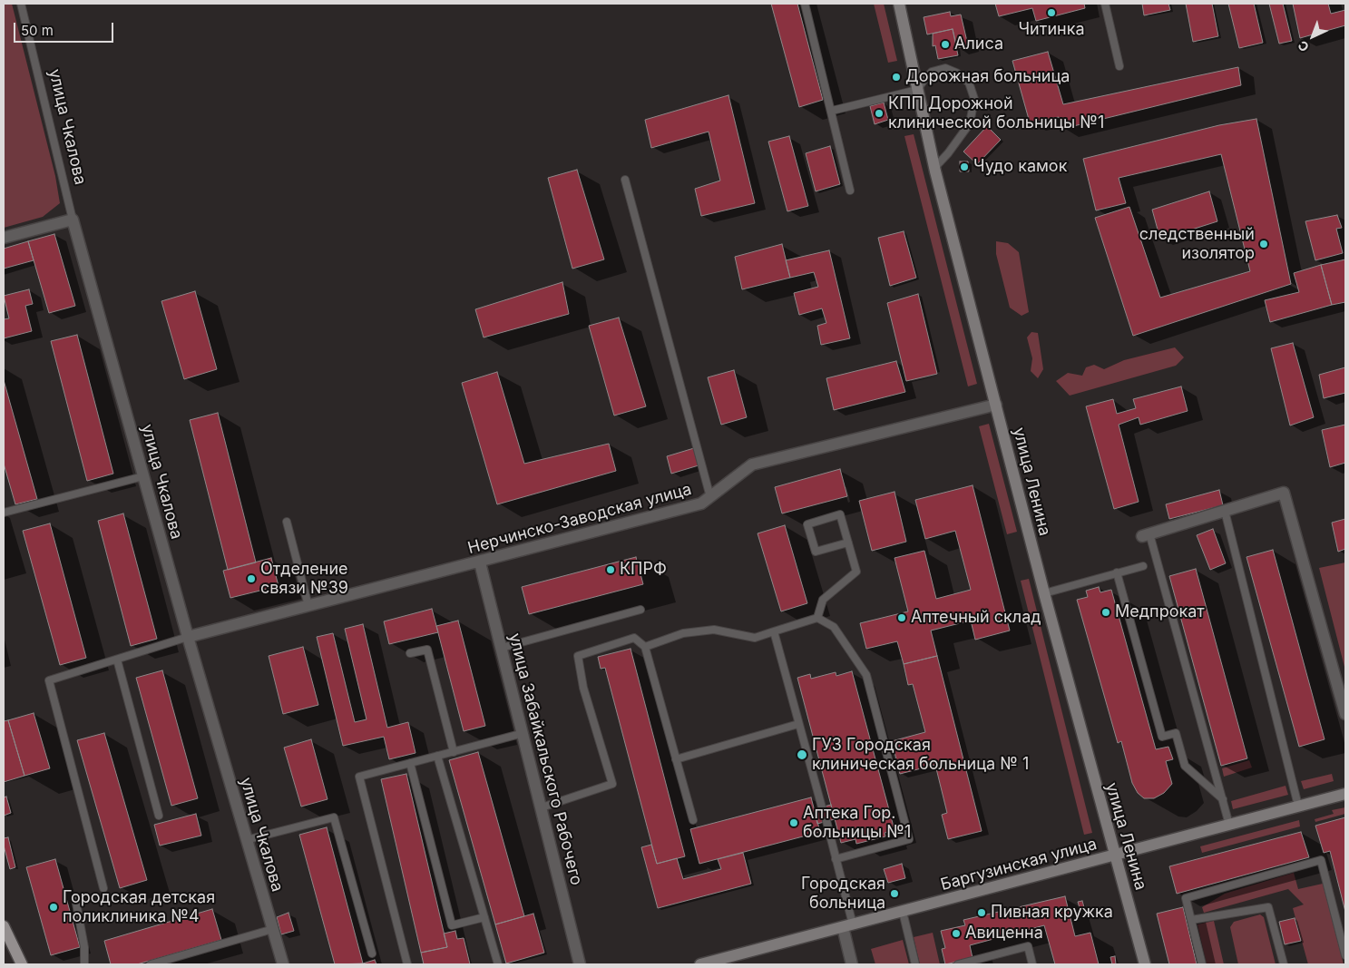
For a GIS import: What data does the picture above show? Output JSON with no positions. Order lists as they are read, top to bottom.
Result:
{
  "streets": {
    "main road": ["улица Ленина", "Баргузинская улица"],
    "street": ["улица Чкалова", "Нерчинско-Заводская улица", "улица Забайкальского Рабочего"]
  },
  "crossings": [
    ["улица Чкалова", "Нерчинско-Заводская улица"],
    ["улица Ленина", "Нерчинско-Заводская улица"],
    ["улица Ленина", "Баргузинская улица"],
    ["Нерчинско-Заводская улица", "улица Забайкальского Рабочего"]
  ],
  "places": [
    "Читинка",
    "Алиса",
    "Дорожная больница",
    "КПП Дорожной клинической больницы №1",
    "Чудо камок",
    "следственный изолятор",
    "КПРФ",
    "Отделение связи №39",
    "Медпрокат",
    "Аптечный склад",
    "ГУЗ Городская клиническая больница № 1",
    "Аптека Гор. больницы №1",
    "Городская больница",
    "Городская детская поликлиника №4",
    "Пивная кружка",
    "Авиценна"
  ],
  "scale_bar": "50 m",
  "north": "bottom left"
}
